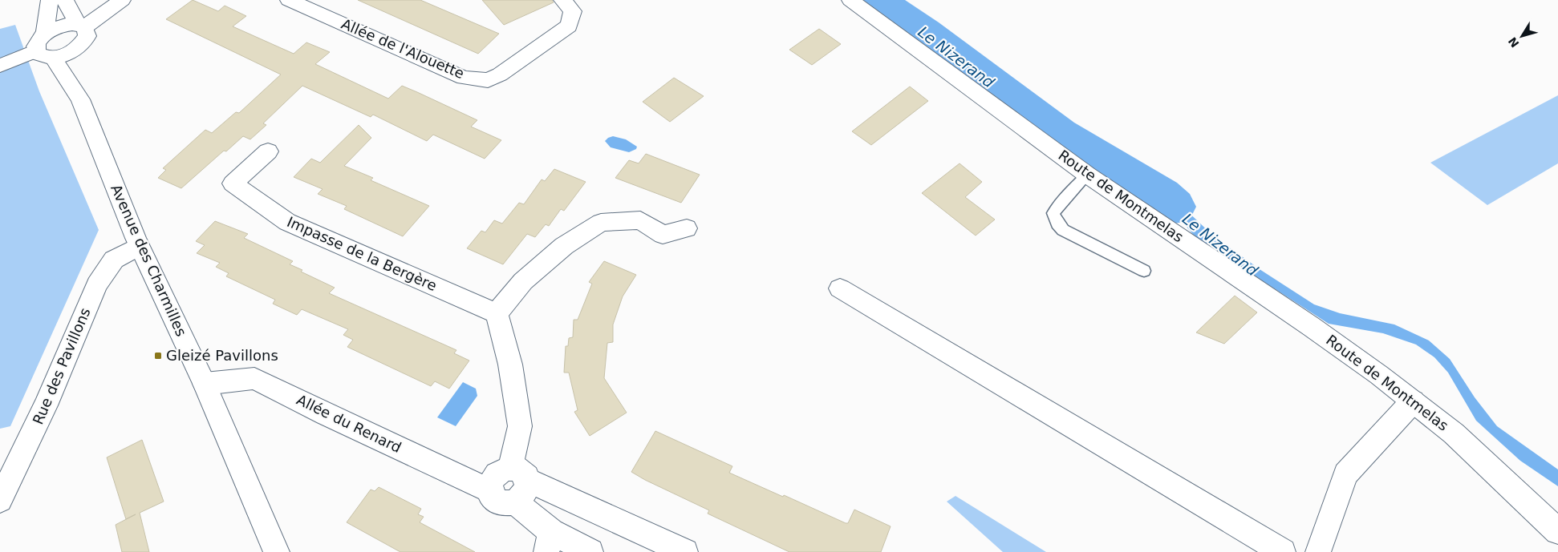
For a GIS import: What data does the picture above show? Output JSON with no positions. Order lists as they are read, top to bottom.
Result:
{
  "streets": {
    "street": [
      "Allée de l'Alouette",
      "Route de Montmelas",
      "Impasse de la Bergère",
      "Avenue des Charmilles",
      "Rue des Pavillons",
      "Allée du Renard"
    ]
  },
  "crossings": [
    ["Avenue des Charmilles", "Rue des Pavillons"],
    ["Avenue des Charmilles", "Allée du Renard"]
  ],
  "water": ["Le Nizerand"],
  "places": {
    "transit": ["Gleizé Pavillons"]
  },
  "north": "bottom left"
}
